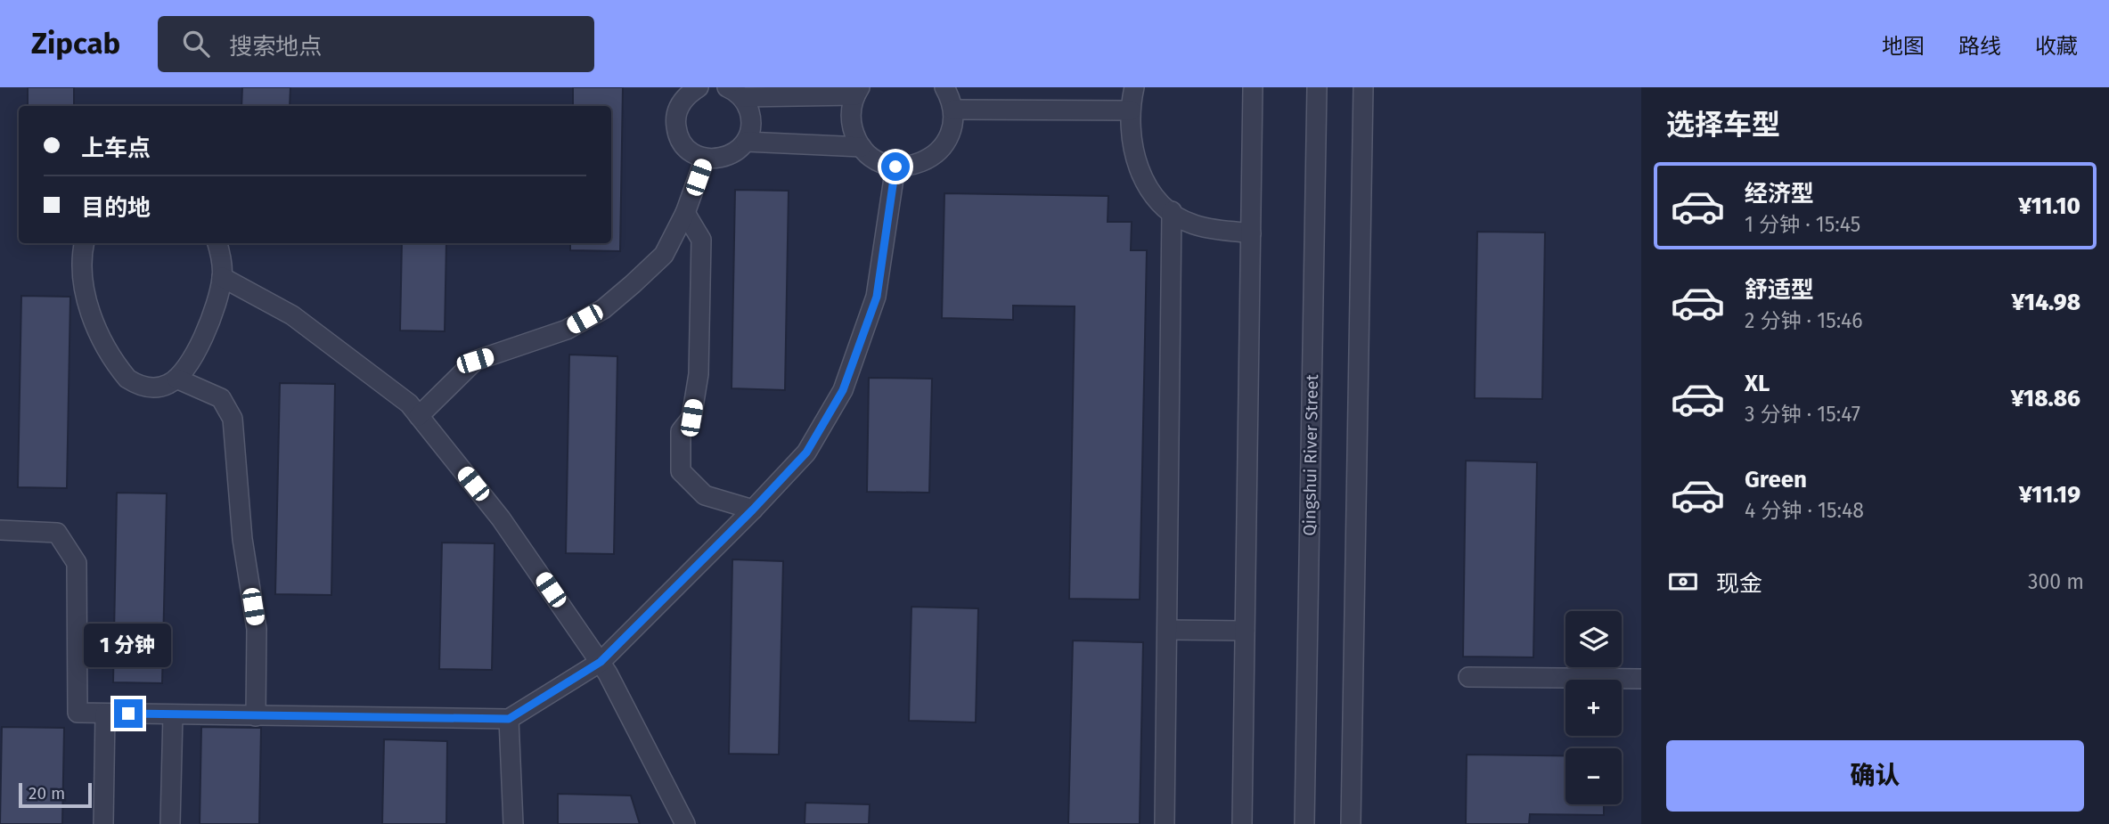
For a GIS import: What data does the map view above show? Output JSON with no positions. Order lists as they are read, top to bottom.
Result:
{
  "streets": {
    "street": ["Qingshui River Street"]
  },
  "scale_bar": "20 m",
  "page": {
    "header": "Zipcab",
    "search": "搜索地点",
    "nav": ["地图", "路线", "收藏"],
    "heading": "选择车型",
    "banner": ["上车点", "目的地"],
    "list": [
      {
        "name": "经济型",
        "note": "1 分钟 · 15:45",
        "value": "¥11.10"
      },
      {
        "name": "舒适型",
        "note": "2 分钟 · 15:46",
        "value": "¥14.98"
      },
      {
        "name": "XL",
        "note": "3 分钟 · 15:47",
        "value": "¥18.86"
      },
      {
        "name": "Green",
        "note": "4 分钟 · 15:48",
        "value": "¥11.19"
      }
    ],
    "pay": ["现金", "300 m"],
    "map_buttons": ["+", "−"],
    "bubble": "1 分钟",
    "buttons": "确认",
    "scale": "20 m"
  }
}
